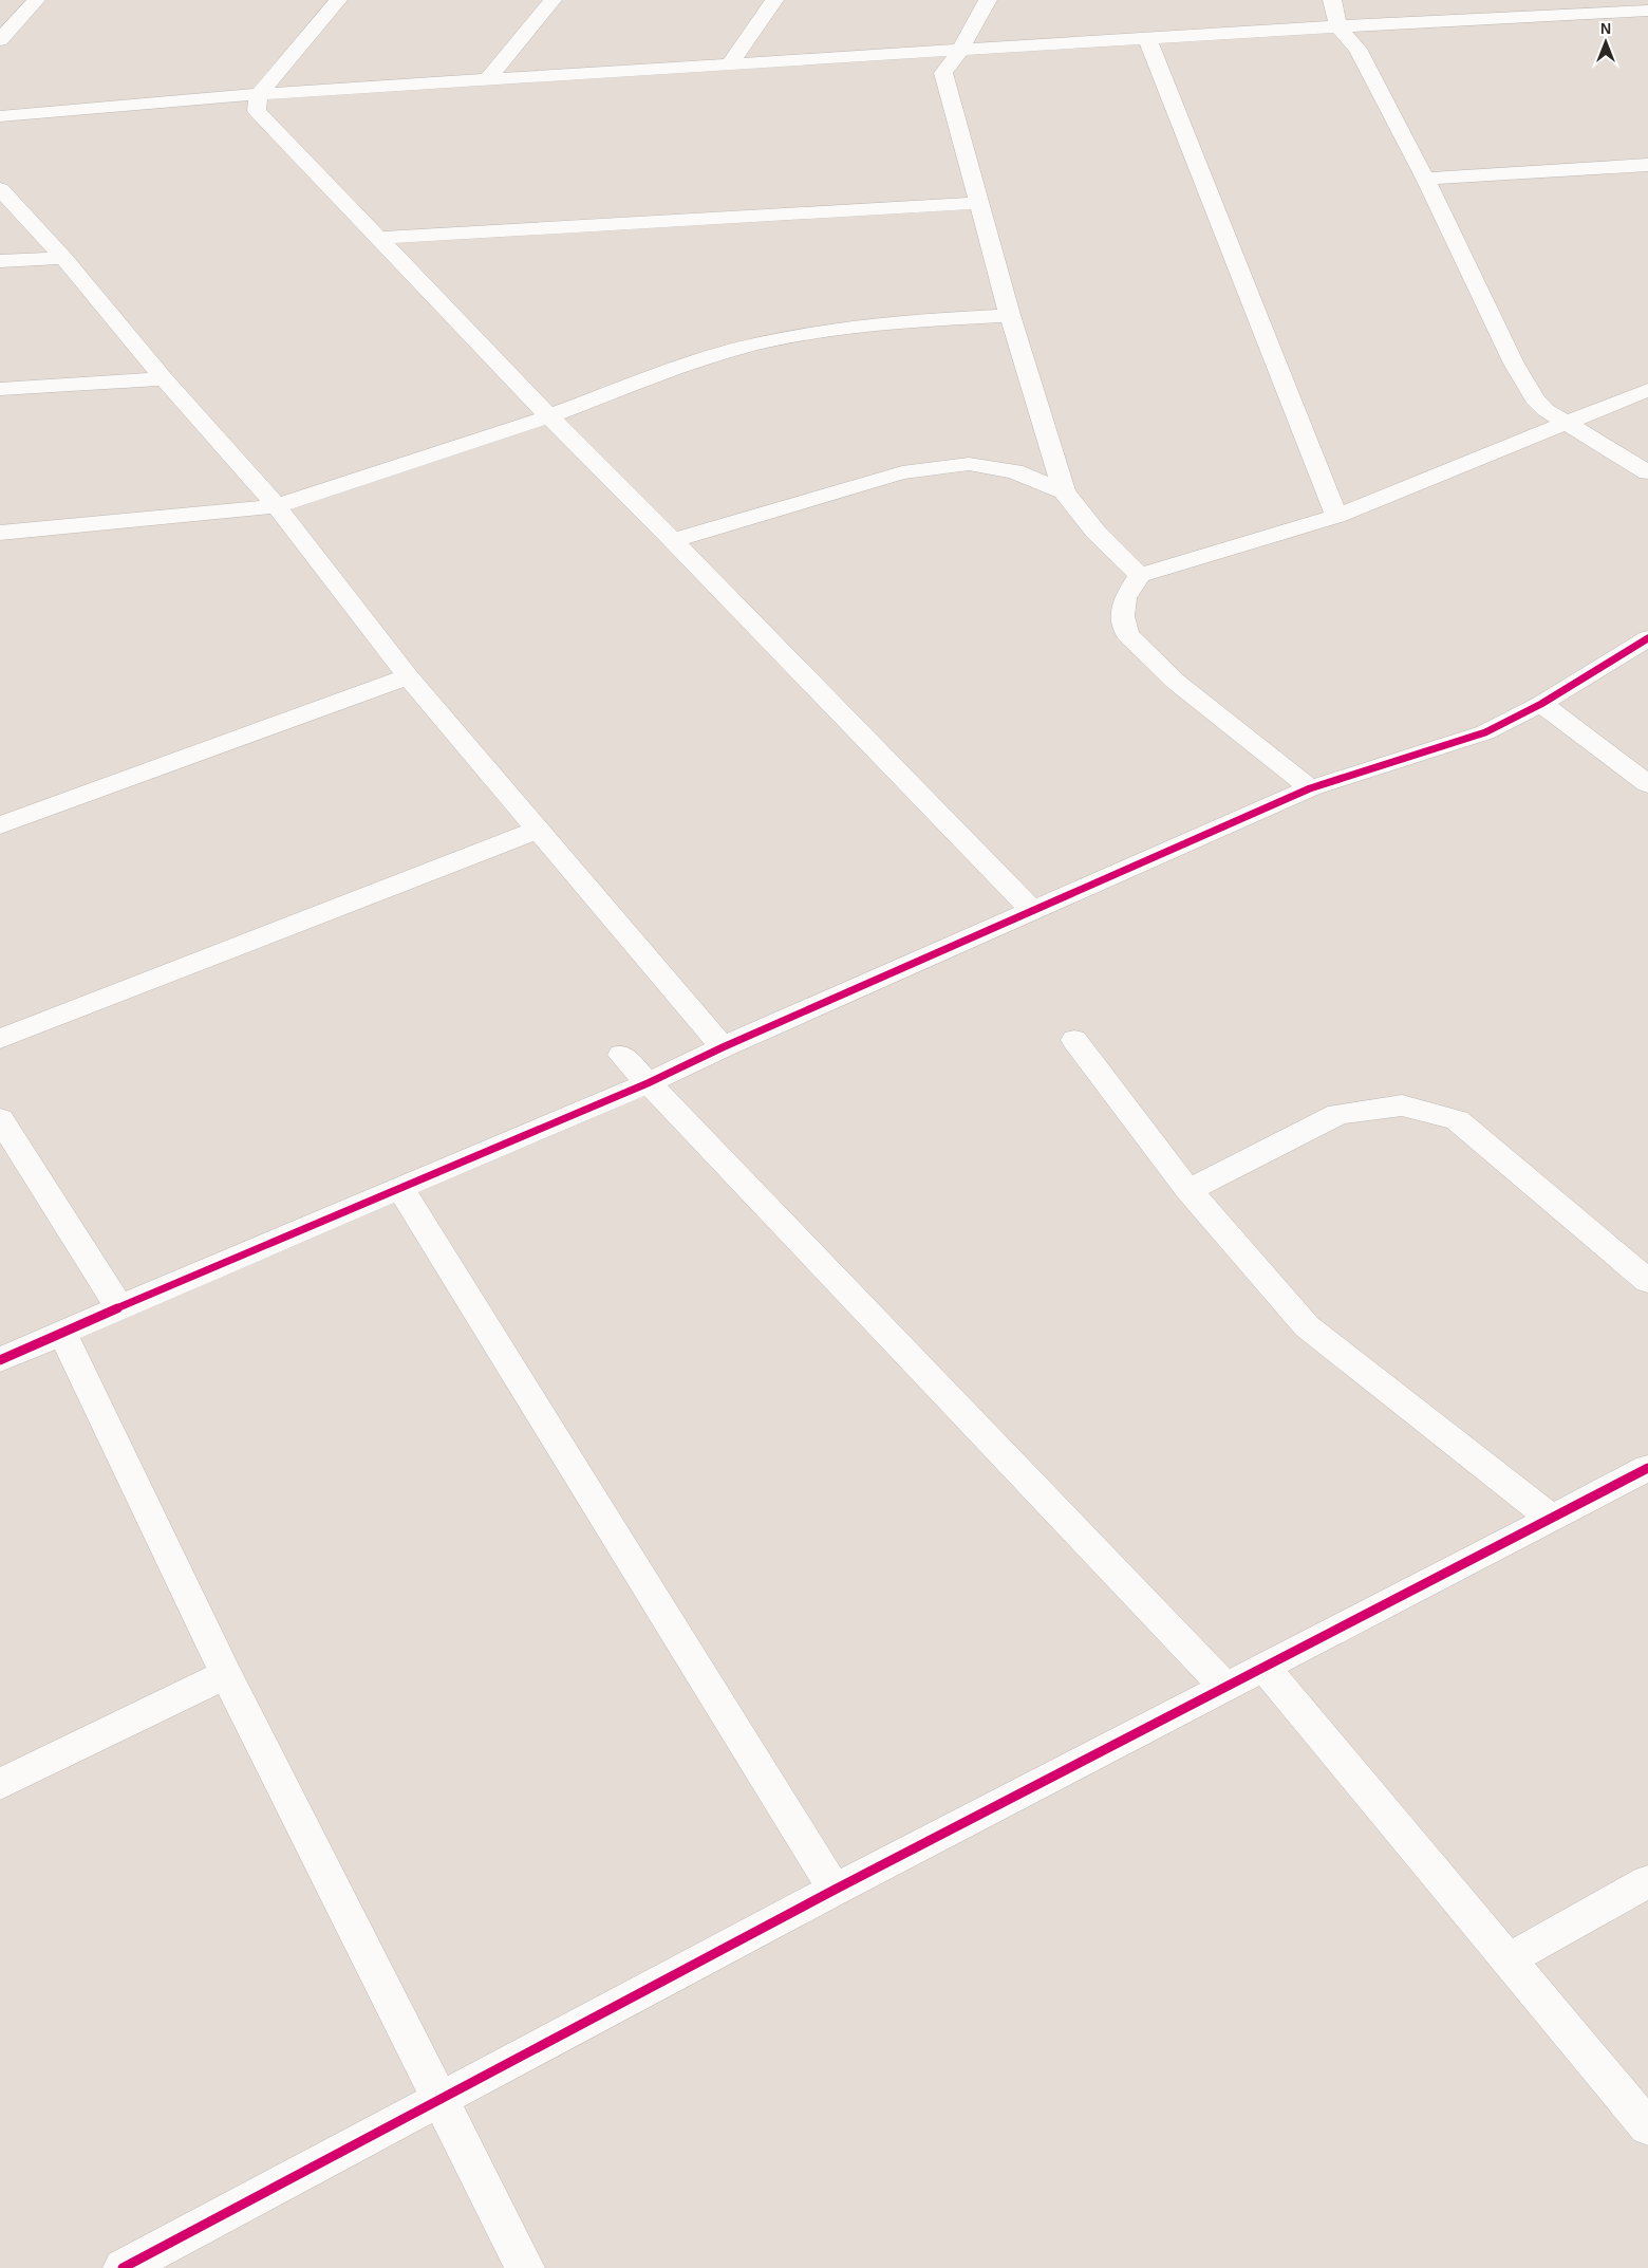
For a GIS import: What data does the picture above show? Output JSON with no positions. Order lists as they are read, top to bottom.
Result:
{
  "north": "top"
}
